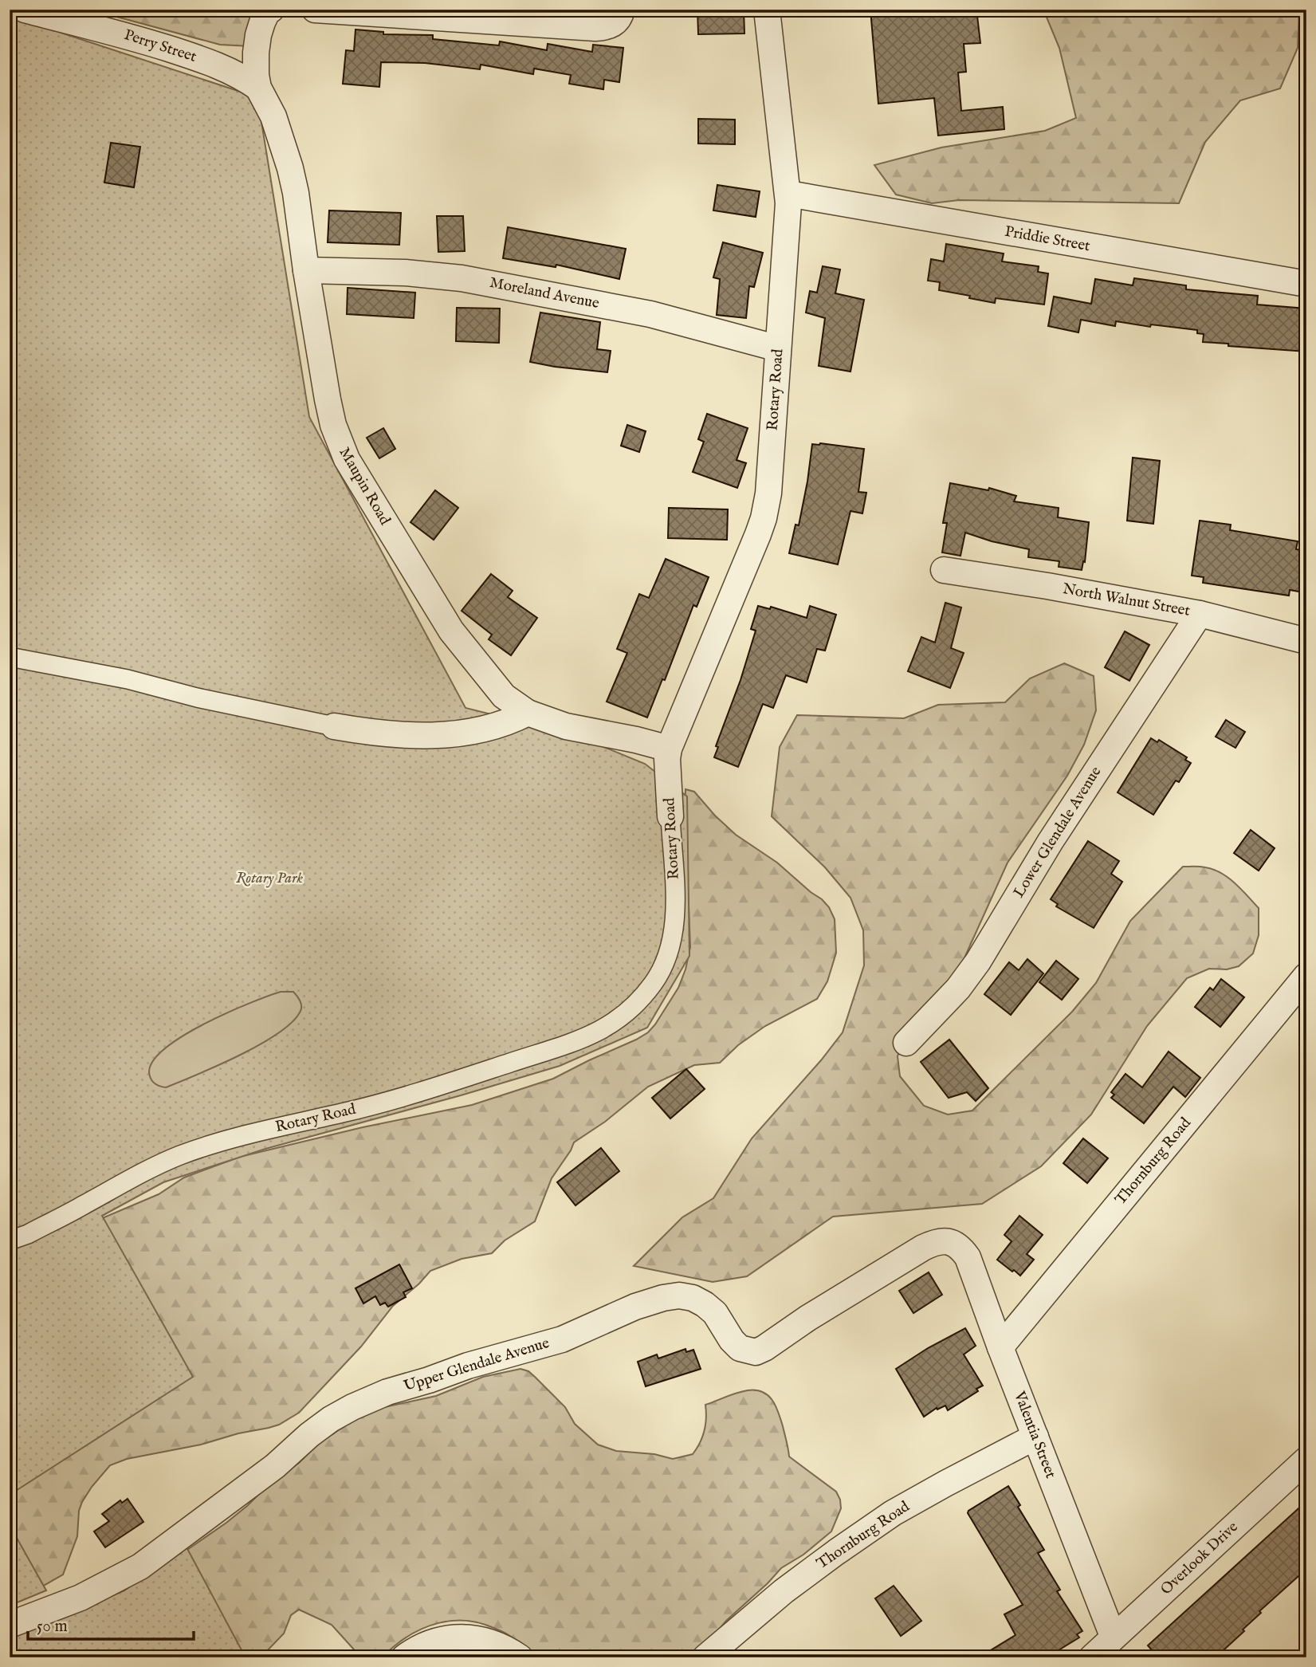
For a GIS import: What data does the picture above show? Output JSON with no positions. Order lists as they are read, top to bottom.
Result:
{
  "streets": {
    "street": [
      "Perry Street",
      "Priddie Street",
      "Moreland Avenue",
      "Rotary Road",
      "Maupin Road",
      "North Walnut Street",
      "Lower Glendale Avenue",
      "Thornburg Road",
      "Upper Glendale Avenue",
      "Valentia Street",
      "Overlook Drive"
    ]
  },
  "crossings": [
    ["Perry Street", "Maupin Road"],
    ["Priddie Street", "Rotary Road"],
    ["Moreland Avenue", "Rotary Road"],
    ["Moreland Avenue", "Maupin Road"],
    ["Rotary Road", "Maupin Road"],
    ["North Walnut Street", "Lower Glendale Avenue"],
    ["Thornburg Road", "Valentia Street"],
    ["Upper Glendale Avenue", "Valentia Street"],
    ["Valentia Street", "Overlook Drive"]
  ],
  "parks": ["Rotary Park"],
  "scale_bar": "50 m"
}
